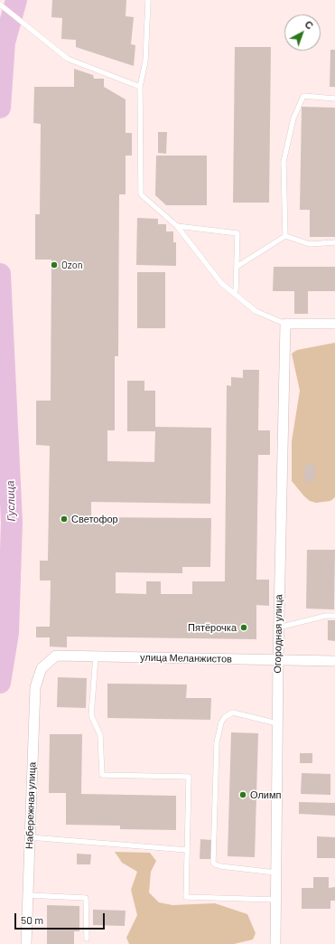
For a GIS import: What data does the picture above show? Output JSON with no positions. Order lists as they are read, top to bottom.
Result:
{
  "streets": {
    "street": ["Огородная улица", "улица Меланжистов", "Набережная улица"]
  },
  "crossings": [
    ["Огородная улица", "улица Меланжистов"],
    ["улица Меланжистов", "Набережная улица"]
  ],
  "water": ["Гуслица"],
  "places": [
    "Ozon",
    "Светофор",
    "Пятёрочка",
    "Олимп"
  ],
  "scale_bar": "50 m",
  "north": "top right"
}
